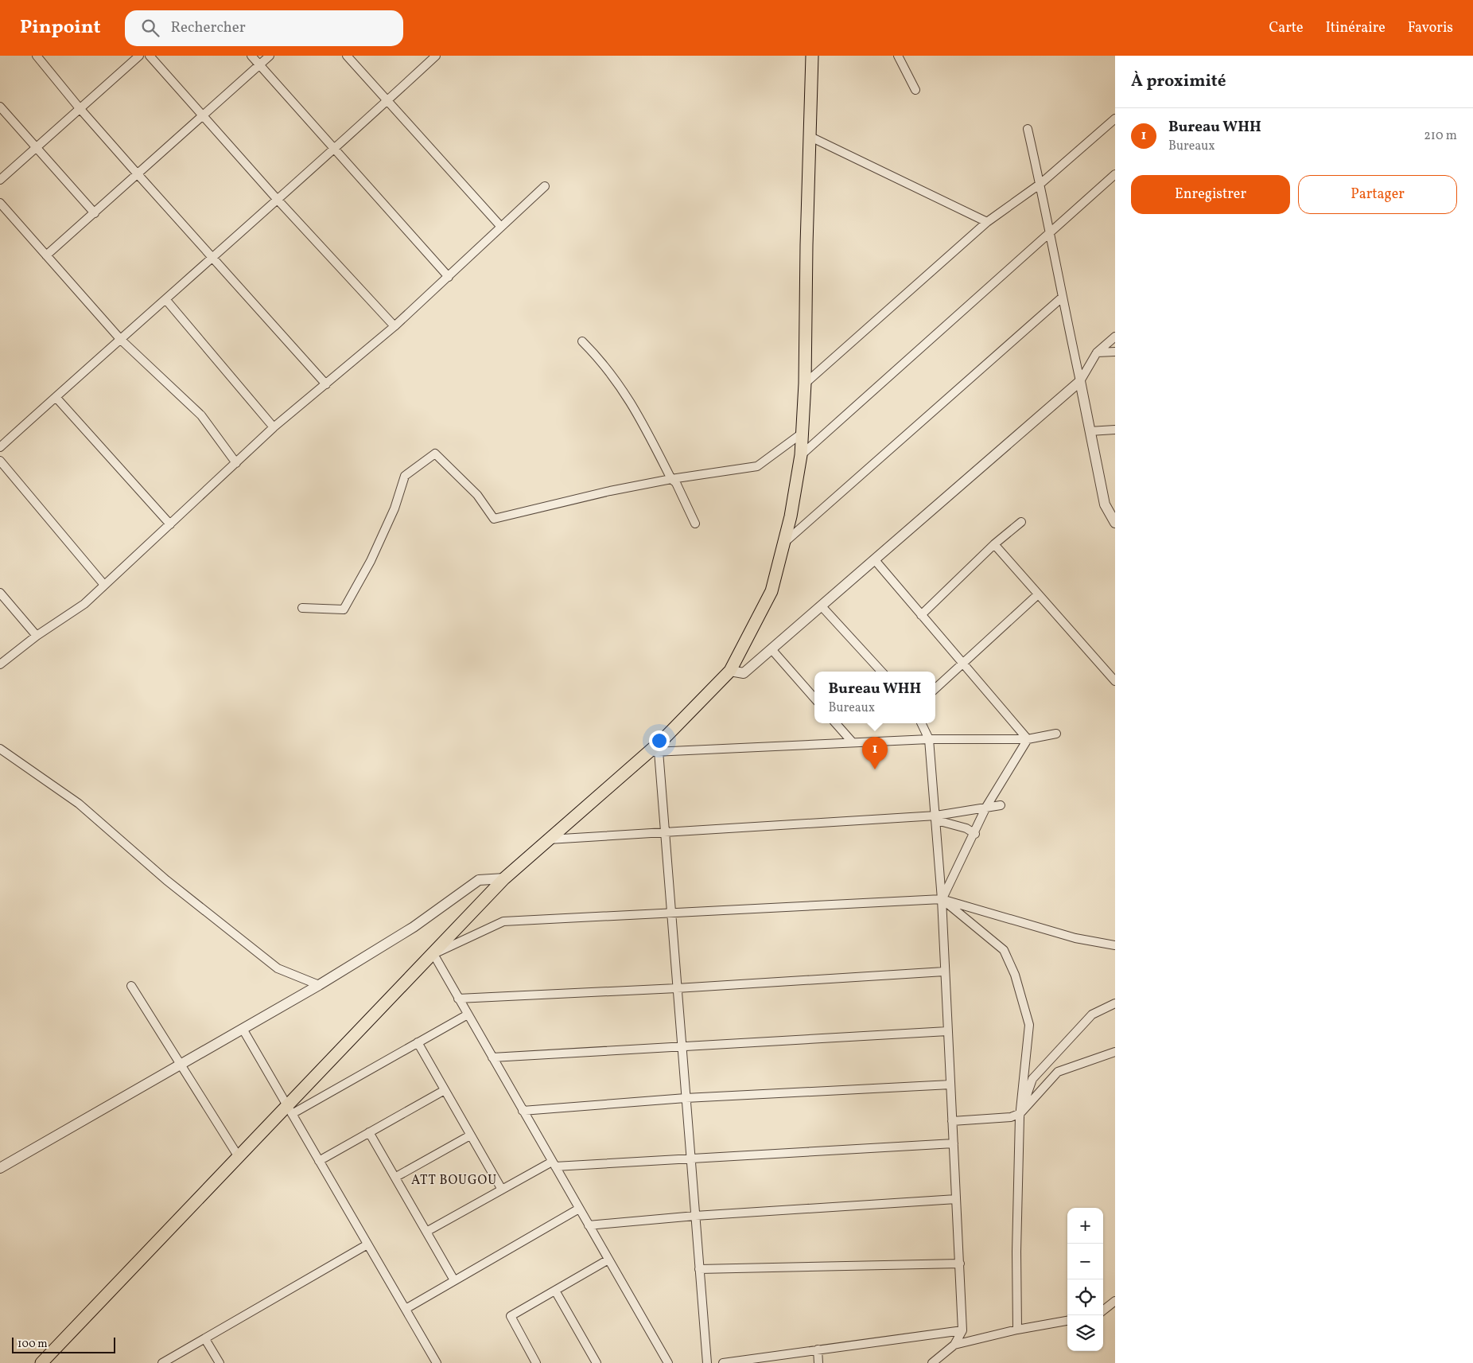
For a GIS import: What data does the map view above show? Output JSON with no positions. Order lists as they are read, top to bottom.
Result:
{
  "districts": ["ATT BOUGOU"],
  "scale_bar": "100 m",
  "page": {
    "header": "Pinpoint",
    "search": "Rechercher",
    "nav": ["Carte", "Itinéraire", "Favoris"],
    "heading": "À proximité",
    "list": [
      {
        "mark": "1",
        "name": "Bureau WHH",
        "note": "Bureaux",
        "value": "210 m"
      }
    ],
    "buttons": ["Enregistrer", "Partager"],
    "popup": ["Bureau WHH", "Bureaux"],
    "pins": "1",
    "map_buttons": ["+", "−"],
    "scale": "100 m"
  }
}
